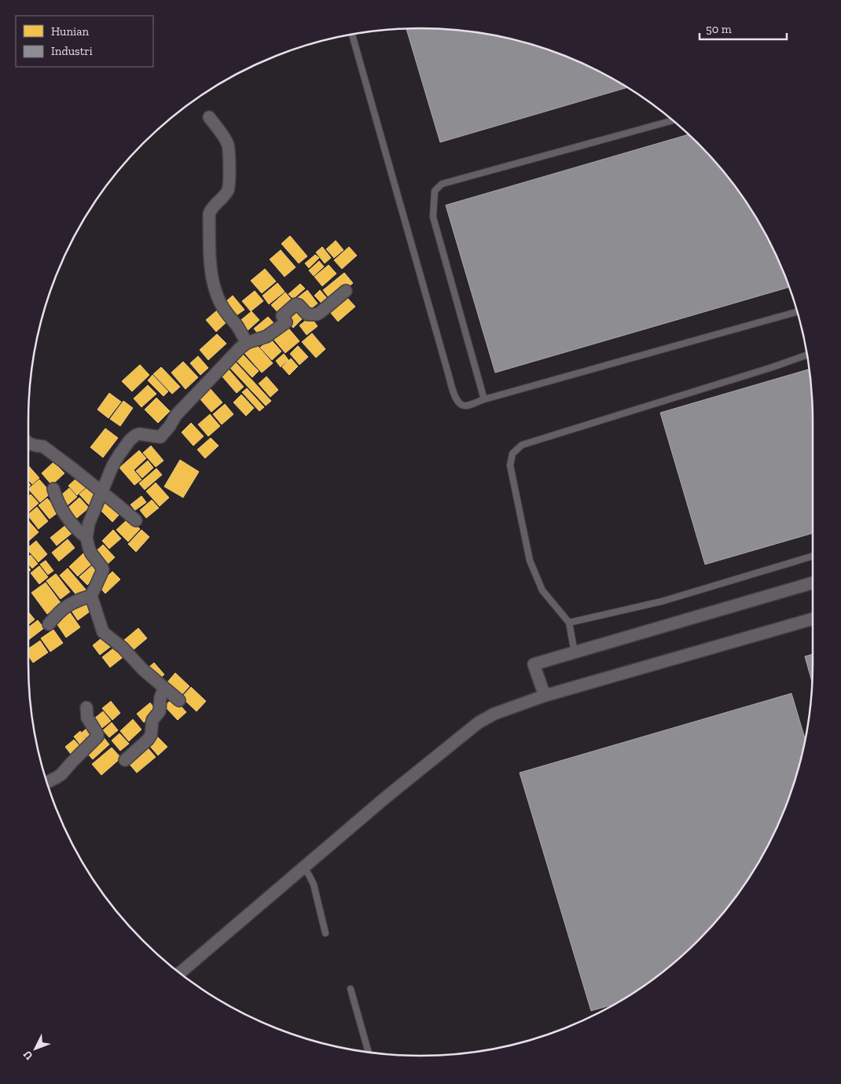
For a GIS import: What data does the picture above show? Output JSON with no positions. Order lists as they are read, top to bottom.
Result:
{
  "legend": ["Hunian", "Industri"],
  "scale_bar": "50 m",
  "north": "bottom left"
}
